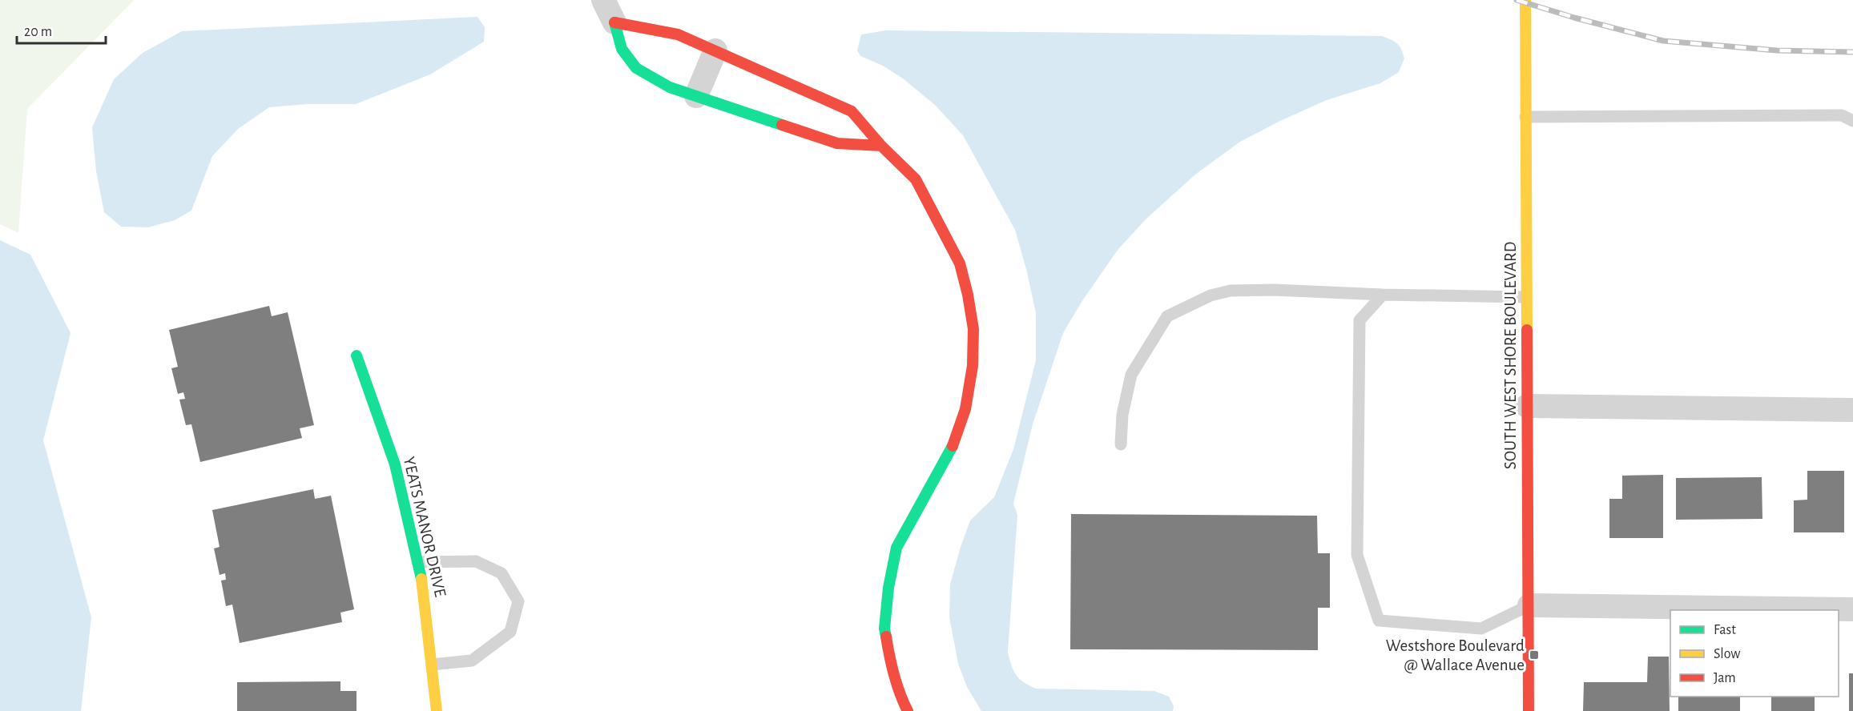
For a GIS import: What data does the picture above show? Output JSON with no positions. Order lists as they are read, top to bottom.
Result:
{
  "streets": {
    "street": ["SOUTH WEST SHORE BOULEVARD", "YEATS MANOR DRIVE"]
  },
  "places": {
    "transit": ["Westshore Boulevard @ Wallace Avenue"]
  },
  "legend": ["Fast", "Slow", "Jam"],
  "scale_bar": "20 m"
}
